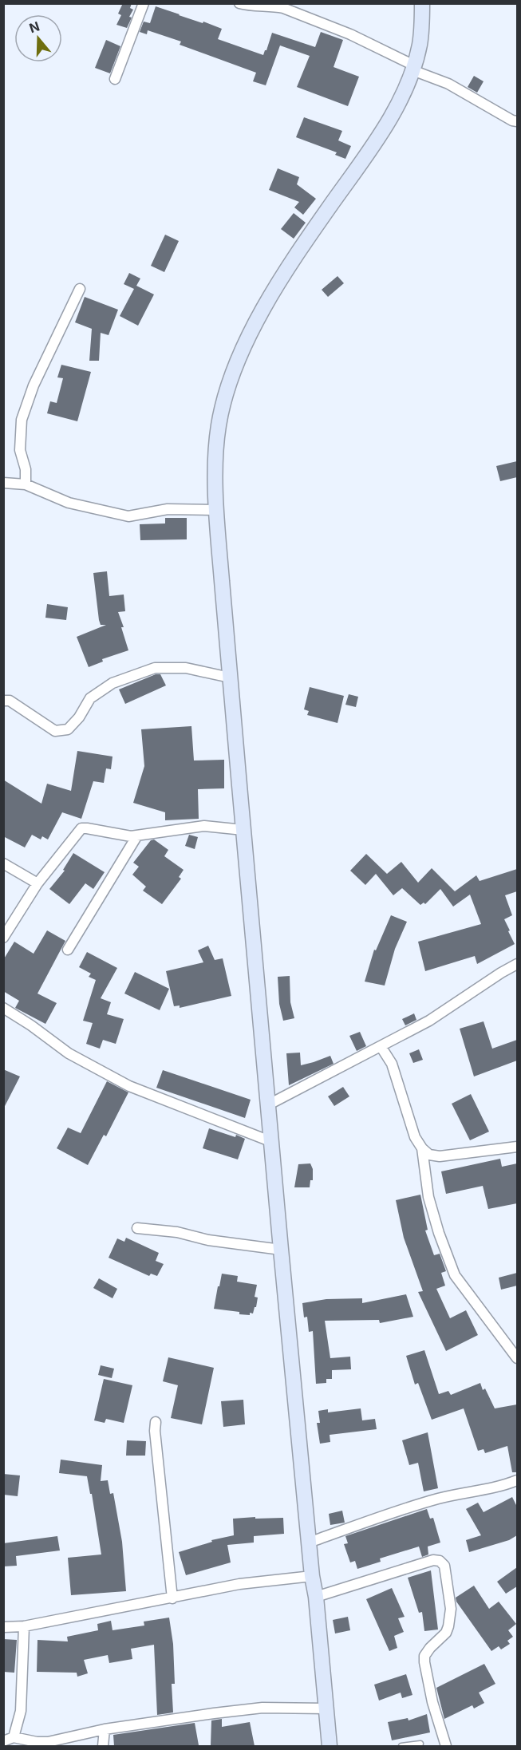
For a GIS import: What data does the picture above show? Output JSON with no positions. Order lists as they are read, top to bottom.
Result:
{
  "north": "top"
}
